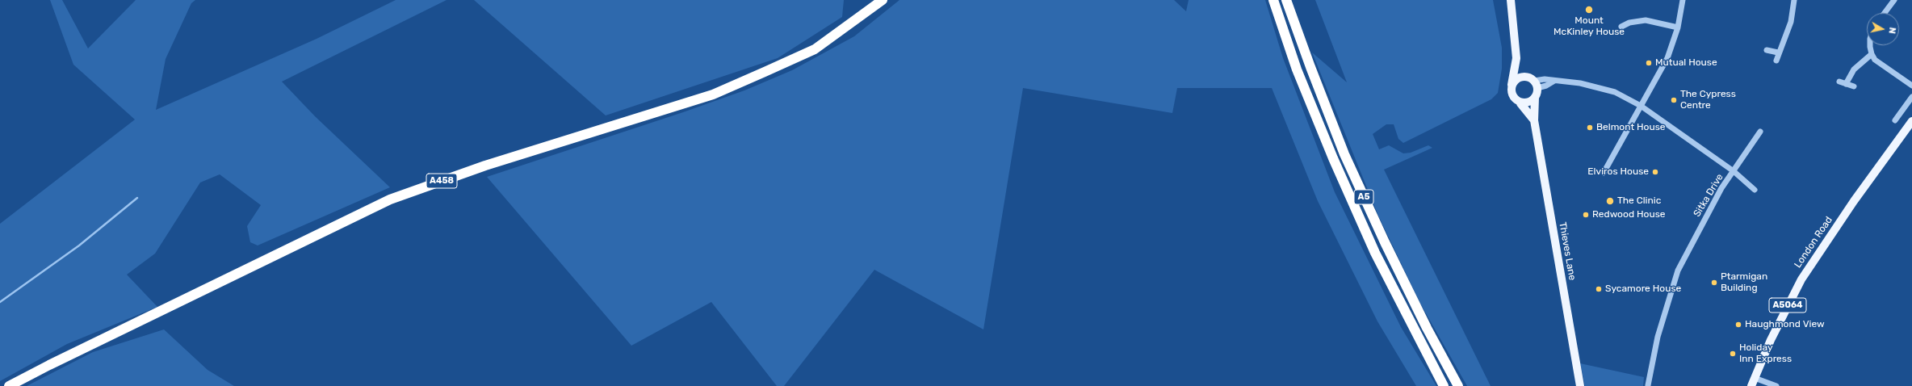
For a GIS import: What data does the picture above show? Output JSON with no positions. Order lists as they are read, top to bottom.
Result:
{
  "streets": {
    "highway": ["A458", "A5"],
    "main road": ["London Road", "Thieves Lane", "A5064"],
    "street": ["Sitka Drive"]
  },
  "crossings": [
    ["Sitka Drive", "Thieves Lane"]
  ],
  "places": [
    "Mount McKinley House",
    "Mutual House",
    "The Cypress Centre",
    "Belmont House",
    "Elviros House",
    "The Clinic",
    "Redwood House",
    "Ptarmigan Building",
    "Sycamore House",
    "Haughmond View",
    "Holiday Inn Express"
  ],
  "north": "right"
}
